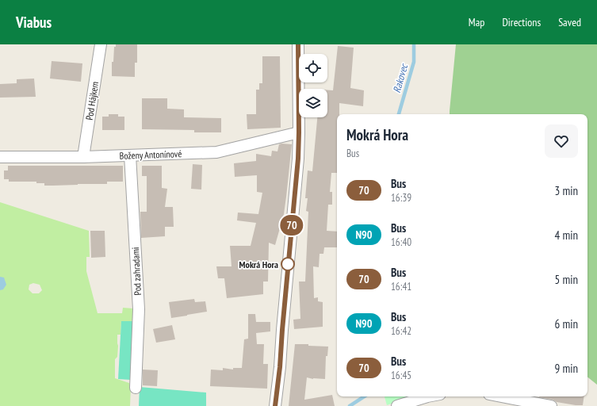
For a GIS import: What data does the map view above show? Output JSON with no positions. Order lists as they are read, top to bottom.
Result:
{
  "streets": {
    "street": ["Pod Hájkem", "Boženy Antonínové", "Pod zahradami"]
  },
  "crossings": [
    ["Pod Hájkem", "Boženy Antonínové"],
    ["Boženy Antonínové", "Pod zahradami"]
  ],
  "water": ["Rakovec"],
  "places": ["Mokrá Hora"],
  "lines": ["bus line 70"],
  "page": {
    "header": "Viabus",
    "nav": ["Map", "Directions", "Saved"],
    "on_map": "70",
    "heading": ["Mokrá Hora", "Bus"],
    "list": [
      {
        "mark": "70",
        "name": "Bus",
        "note": "16:39",
        "value": "3 min"
      },
      {
        "mark": "N90",
        "name": "Bus",
        "note": "16:40",
        "value": "4 min"
      },
      {
        "mark": "70",
        "name": "Bus",
        "note": "16:41",
        "value": "5 min"
      },
      {
        "mark": "N90",
        "name": "Bus",
        "note": "16:42",
        "value": "6 min"
      },
      {
        "mark": "70",
        "name": "Bus",
        "note": "16:45",
        "value": "9 min"
      }
    ]
  }
}
